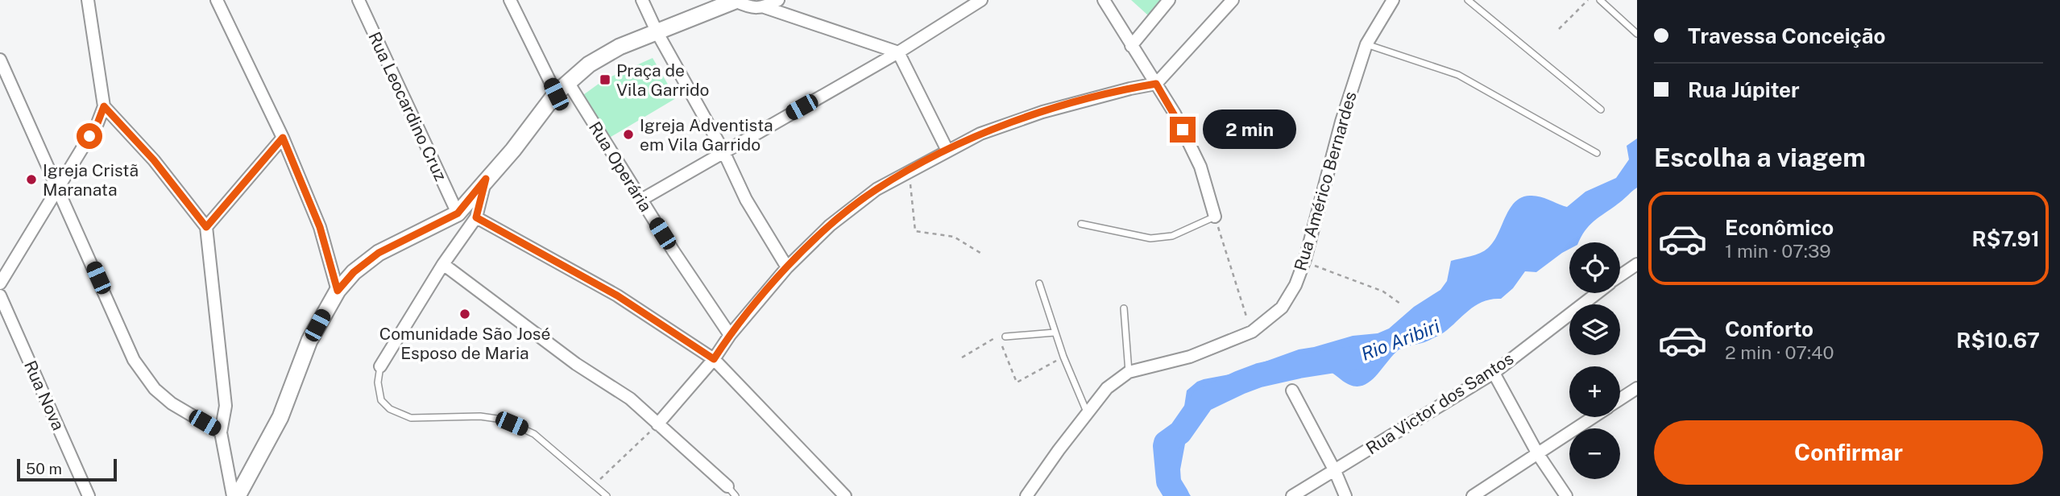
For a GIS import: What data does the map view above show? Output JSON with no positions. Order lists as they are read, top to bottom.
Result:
{
  "streets": {
    "street": [
      "Rua Leocardino Cruz",
      "Rua Operária",
      "Rua Américo Bernardes",
      "Rua Nova",
      "Rua Victor dos Santos"
    ]
  },
  "water": ["Rio Aribiri"],
  "places": {
    "transit": ["Praça de Vila Garrido"],
    "other": ["Igreja Adventista em Vila Garrido", "Igreja Cristã Maranata", "Comunidade São José Esposo de Maria"]
  },
  "scale_bar": "50 m",
  "page": {
    "banner": ["Travessa Conceição", "Rua Júpiter"],
    "bubble": "2 min",
    "heading": "Escolha a viagem",
    "list": [
      {
        "name": "Econômico",
        "note": "1 min · 07:39",
        "value": "R$7.91"
      },
      {
        "name": "Conforto",
        "note": "2 min · 07:40",
        "value": "R$10.67"
      }
    ],
    "map_buttons": ["+", "−"],
    "buttons": "Confirmar",
    "scale": "50 m"
  }
}
